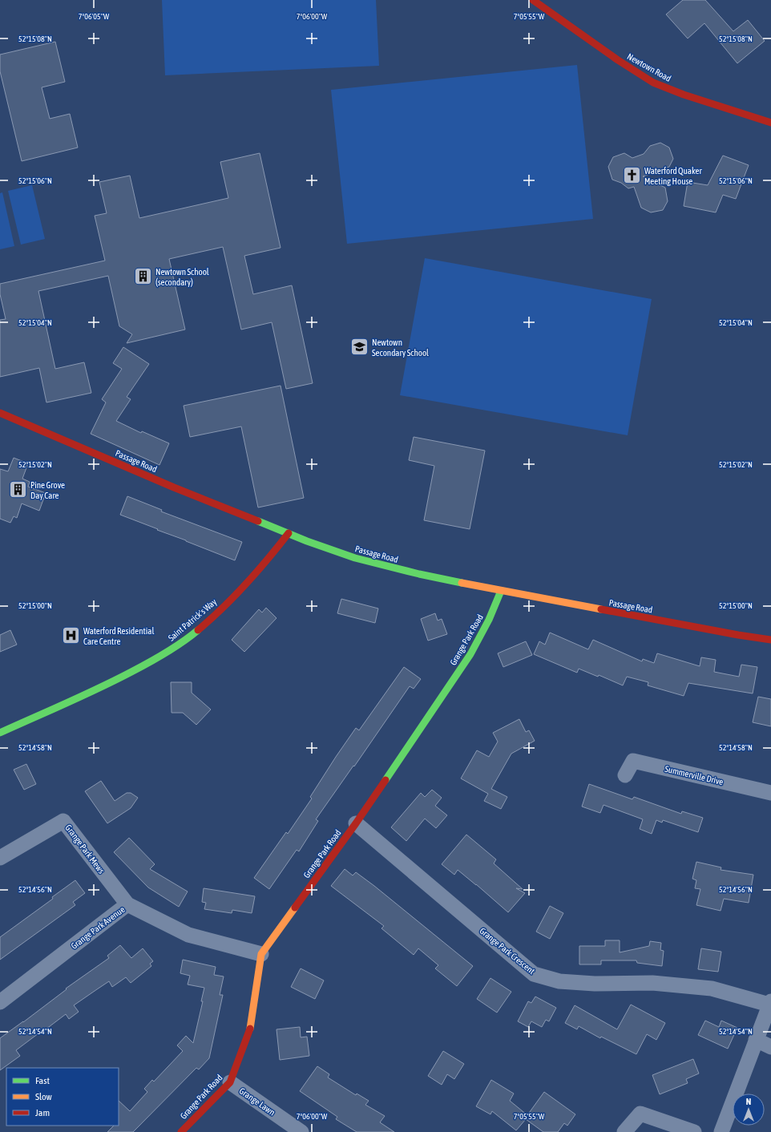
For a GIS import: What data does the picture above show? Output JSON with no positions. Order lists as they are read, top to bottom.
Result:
{
  "streets": {
    "main road": [
      "Newtown Road",
      "Passage Road",
      "Saint Patrick's Way",
      "Grange Park Road"
    ],
    "street": [
      "Summerville Drive",
      "Grange Park Mews",
      "Grange Park Avenue",
      "Grange Park Crescent",
      "Grange Lawn"
    ]
  },
  "crossings": [
    ["Passage Road", "Saint Patrick's Way"],
    ["Passage Road", "Grange Park Road"],
    ["Grange Park Road", "Grange Park Avenue"],
    ["Grange Park Road", "Grange Park Crescent"],
    ["Grange Park Road", "Grange Lawn"],
    ["Grange Park Mews", "Grange Park Avenue"]
  ],
  "places": {
    "church": ["Waterford Quaker Meeting House"],
    "building": ["Newtown School (secondary)", "Pine Grove Day Care"],
    "school or university": ["Newtown Secondary School"],
    "hospital": ["Waterford Residential Care Centre"]
  },
  "legend": ["Fast", "Slow", "Jam"],
  "north": "top",
  "coordinates": [
    "7°06'05\"W",
    "7°06'00\"W",
    "7°05'55\"W",
    "52°15'08\"N",
    "52°15'06\"N",
    "52°15'04\"N",
    "52°15'02\"N",
    "52°15'00\"N",
    "52°14'58\"N",
    "52°14'56\"N",
    "52°14'54\"N"
  ]
}
